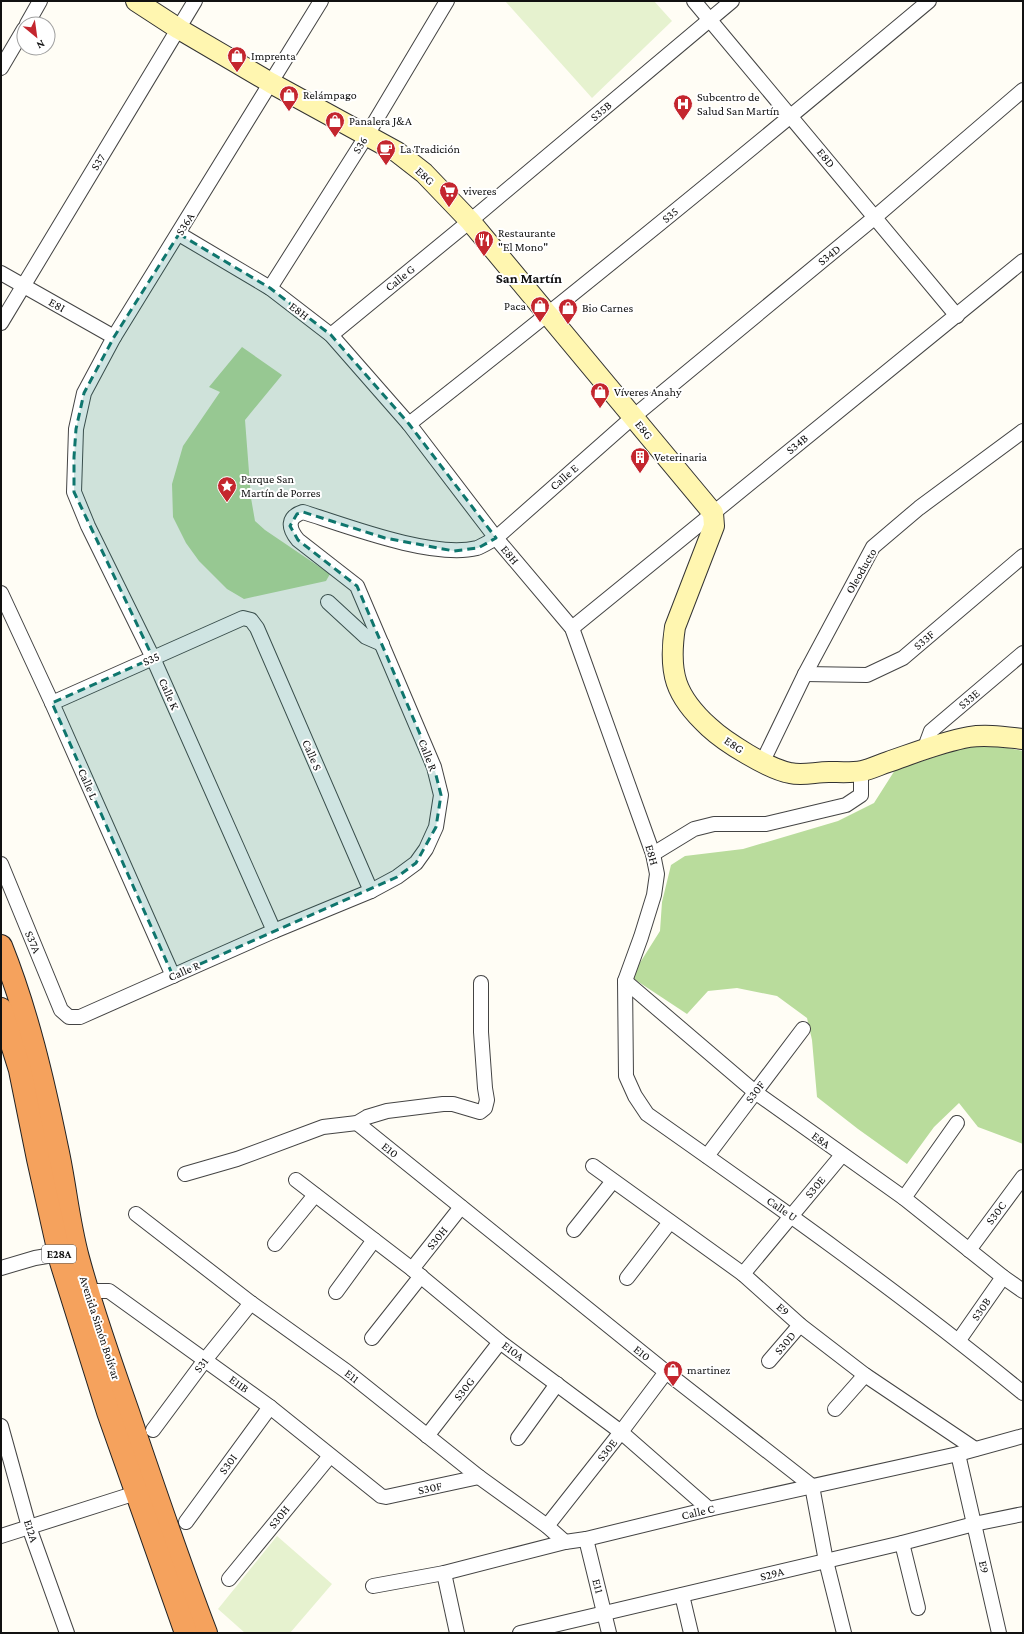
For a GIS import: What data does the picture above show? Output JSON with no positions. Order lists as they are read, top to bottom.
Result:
{
  "streets": {
    "highway": ["E28A", "Avenida Simón Bolívar"],
    "street": [
      "S35B",
      "S36",
      "E8D",
      "S37",
      "E8G",
      "S35",
      "S36A",
      "S34D",
      "Calle G",
      "E8I",
      "E8H",
      "S34B",
      "Calle E",
      "Oleoducto",
      "S33F",
      "Calle K",
      "S33E",
      "Calle S",
      "Calle R",
      "Calle L",
      "S37A",
      "S30F",
      "E8A",
      "E10",
      "S30E",
      "Calle U",
      "S30C",
      "S30H",
      "E9",
      "S30B",
      "S30D",
      "E10A",
      "S31",
      "E11",
      "E11B",
      "S30G",
      "S30I",
      "Calle C",
      "E12A",
      "S29A"
    ]
  },
  "crossings": [
    ["S35B", "E8D"],
    ["S35B", "E8G"],
    ["S35B", "Calle G"],
    ["S36", "E8G"],
    ["S36", "E8H"],
    ["E8D", "S35"],
    ["E8D", "S34D"],
    ["E8D", "S34B"],
    ["S37", "E8G"],
    ["S37", "E8I"],
    ["E8G", "S35"],
    ["E8G", "S36A"],
    ["E8G", "S34D"],
    ["E8G", "Calle G"],
    ["E8G", "S34B"],
    ["E8G", "Calle E"],
    ["E8G", "Oleoducto"],
    ["E8G", "S33E"],
    ["S35", "E8H"],
    ["S35", "Calle K"],
    ["S35", "Calle S"],
    ["S35", "Calle L"],
    ["S36A", "E8I"],
    ["S36A", "E8H"],
    ["S36A", "Calle K"],
    ["S34D", "Calle E"],
    ["Calle G", "E8H"],
    ["E8H", "S34B"],
    ["E8H", "Calle E"],
    ["E8H", "Calle R"],
    ["E8H", "E8A"],
    ["E8H", "Calle U"],
    ["Calle E", "Calle R"],
    ["Oleoducto", "S33F"],
    ["Calle K", "Calle R"],
    ["Calle S", "Calle R"],
    ["Calle R", "Calle L"],
    ["Calle R", "S37A"],
    ["S30F", "E8A"],
    ["S30F", "Calle U"],
    ["S30F", "E11"],
    ["S30F", "E11B"],
    ["E8A", "S30E"],
    ["E8A", "Calle U"],
    ["E8A", "S30C"],
    ["E8A", "S30B"],
    ["E10", "S30E"],
    ["E10", "S30H"],
    ["E10", "Calle C"],
    ["S30E", "Calle U"],
    ["S30E", "E9"],
    ["S30E", "E10A"],
    ["S30E", "E11"],
    ["Calle U", "S30B"],
    ["S30H", "E10A"],
    ["S30H", "E11B"],
    ["E9", "S30D"],
    ["E9", "Calle C"],
    ["E9", "S29A"],
    ["Avenida Simón Bolívar", "E11B"],
    ["E10A", "S30G"],
    ["E10A", "Calle C"],
    ["S31", "E11"],
    ["S31", "E11B"],
    ["E11", "S30G"],
    ["E11", "Calle C"],
    ["E11", "S29A"],
    ["E11B", "S30I"]
  ],
  "districts": ["San Martín"],
  "places": {
    "shop": [
      "Imprenta",
      "Relámpago",
      "Panalera J&A",
      "Paca",
      "Bio Carnes",
      "Víveres Anahy",
      "martinez"
    ],
    "hospital": ["Subcentro de Salud San Martín"],
    "cafe": ["La Tradición"],
    "supermarket": ["viveres"],
    "restaurant": ["Restaurante \"El Mono\""],
    "building": ["Veterinaria"],
    "place": ["Parque San Martín de Porres"]
  },
  "north": "bottom right"
}
